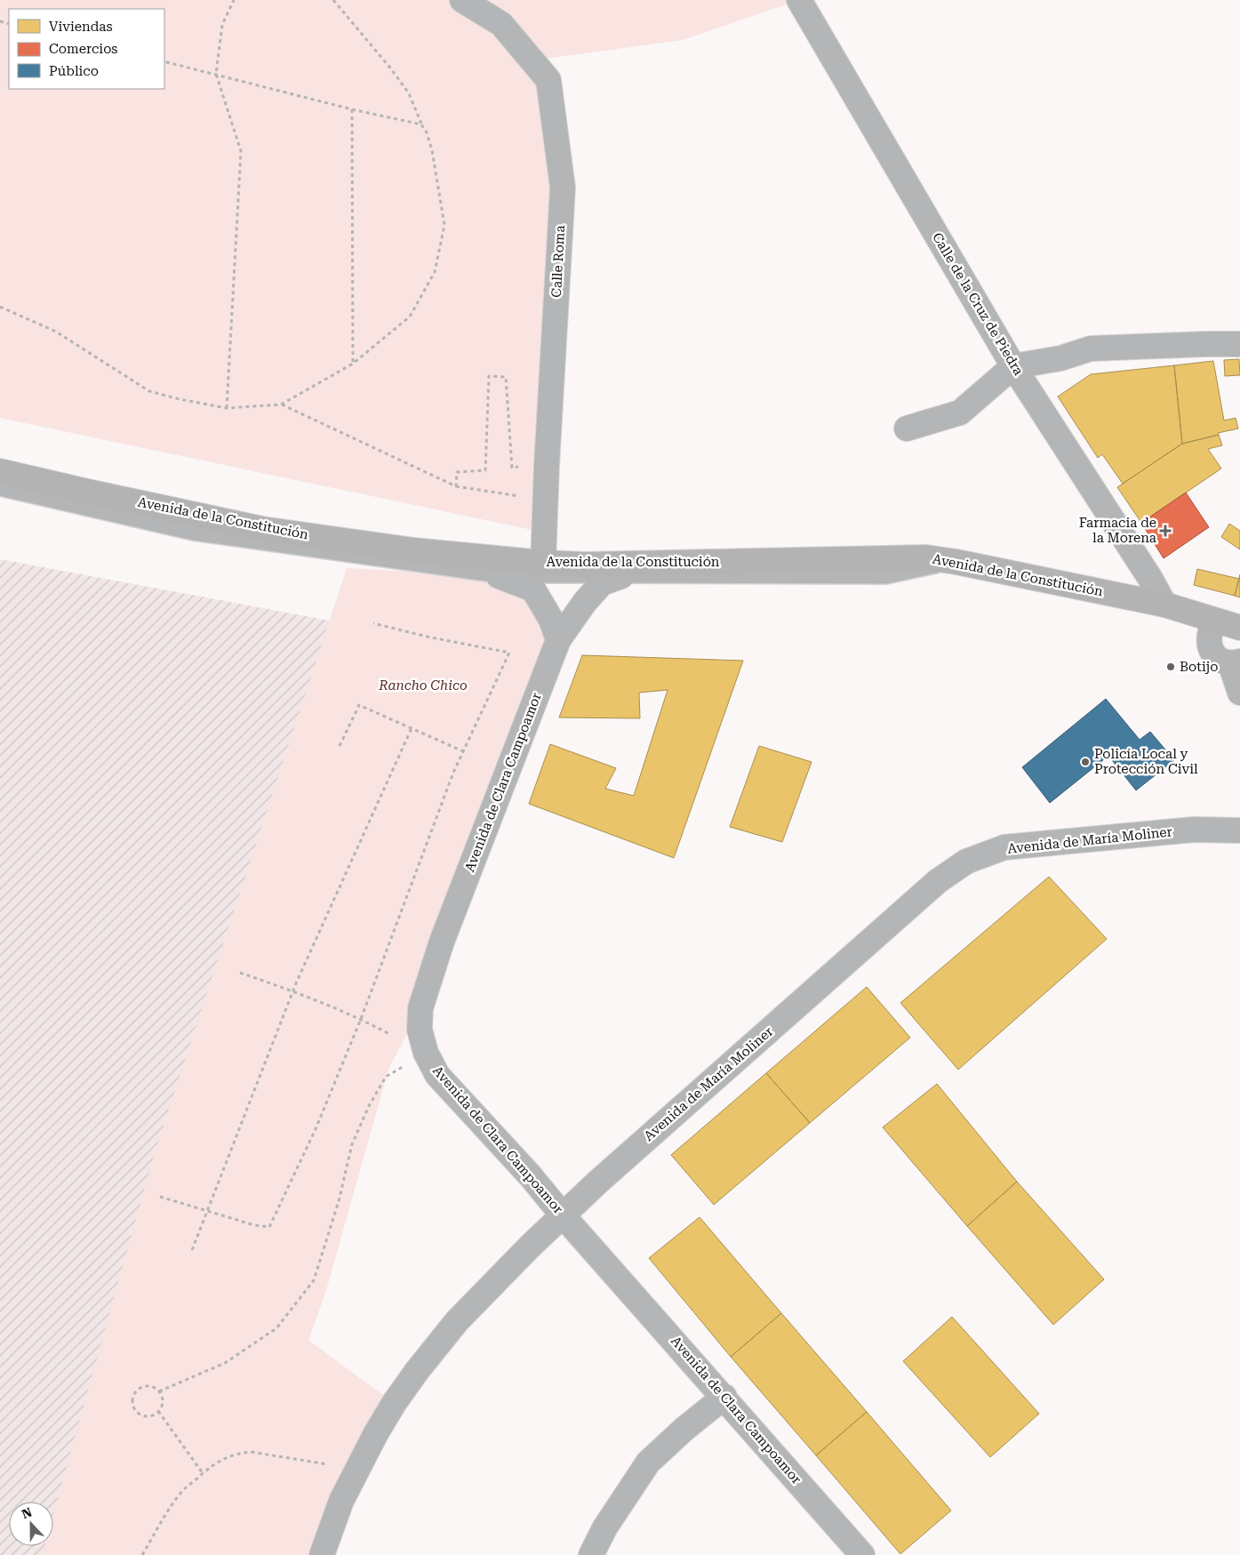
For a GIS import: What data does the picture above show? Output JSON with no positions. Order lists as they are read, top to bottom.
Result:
{
  "streets": {
    "street": [
      "Calle Roma",
      "Calle de la Cruz de Piedra",
      "Avenida de la Constitución",
      "Avenida de Clara Campoamor",
      "Avenida de María Moliner"
    ]
  },
  "crossings": [
    ["Calle Roma", "Avenida de la Constitución"],
    ["Calle de la Cruz de Piedra", "Avenida de la Constitución"],
    ["Avenida de Clara Campoamor", "Avenida de María Moliner"]
  ],
  "parks": ["Rancho Chico"],
  "places": {
    "health": ["Farmacia de la Morena"],
    "other": ["Botijo", "Policía Local y Protección Civil"]
  },
  "legend": ["Viviendas", "Comercios", "Público"],
  "north": "top"
}
